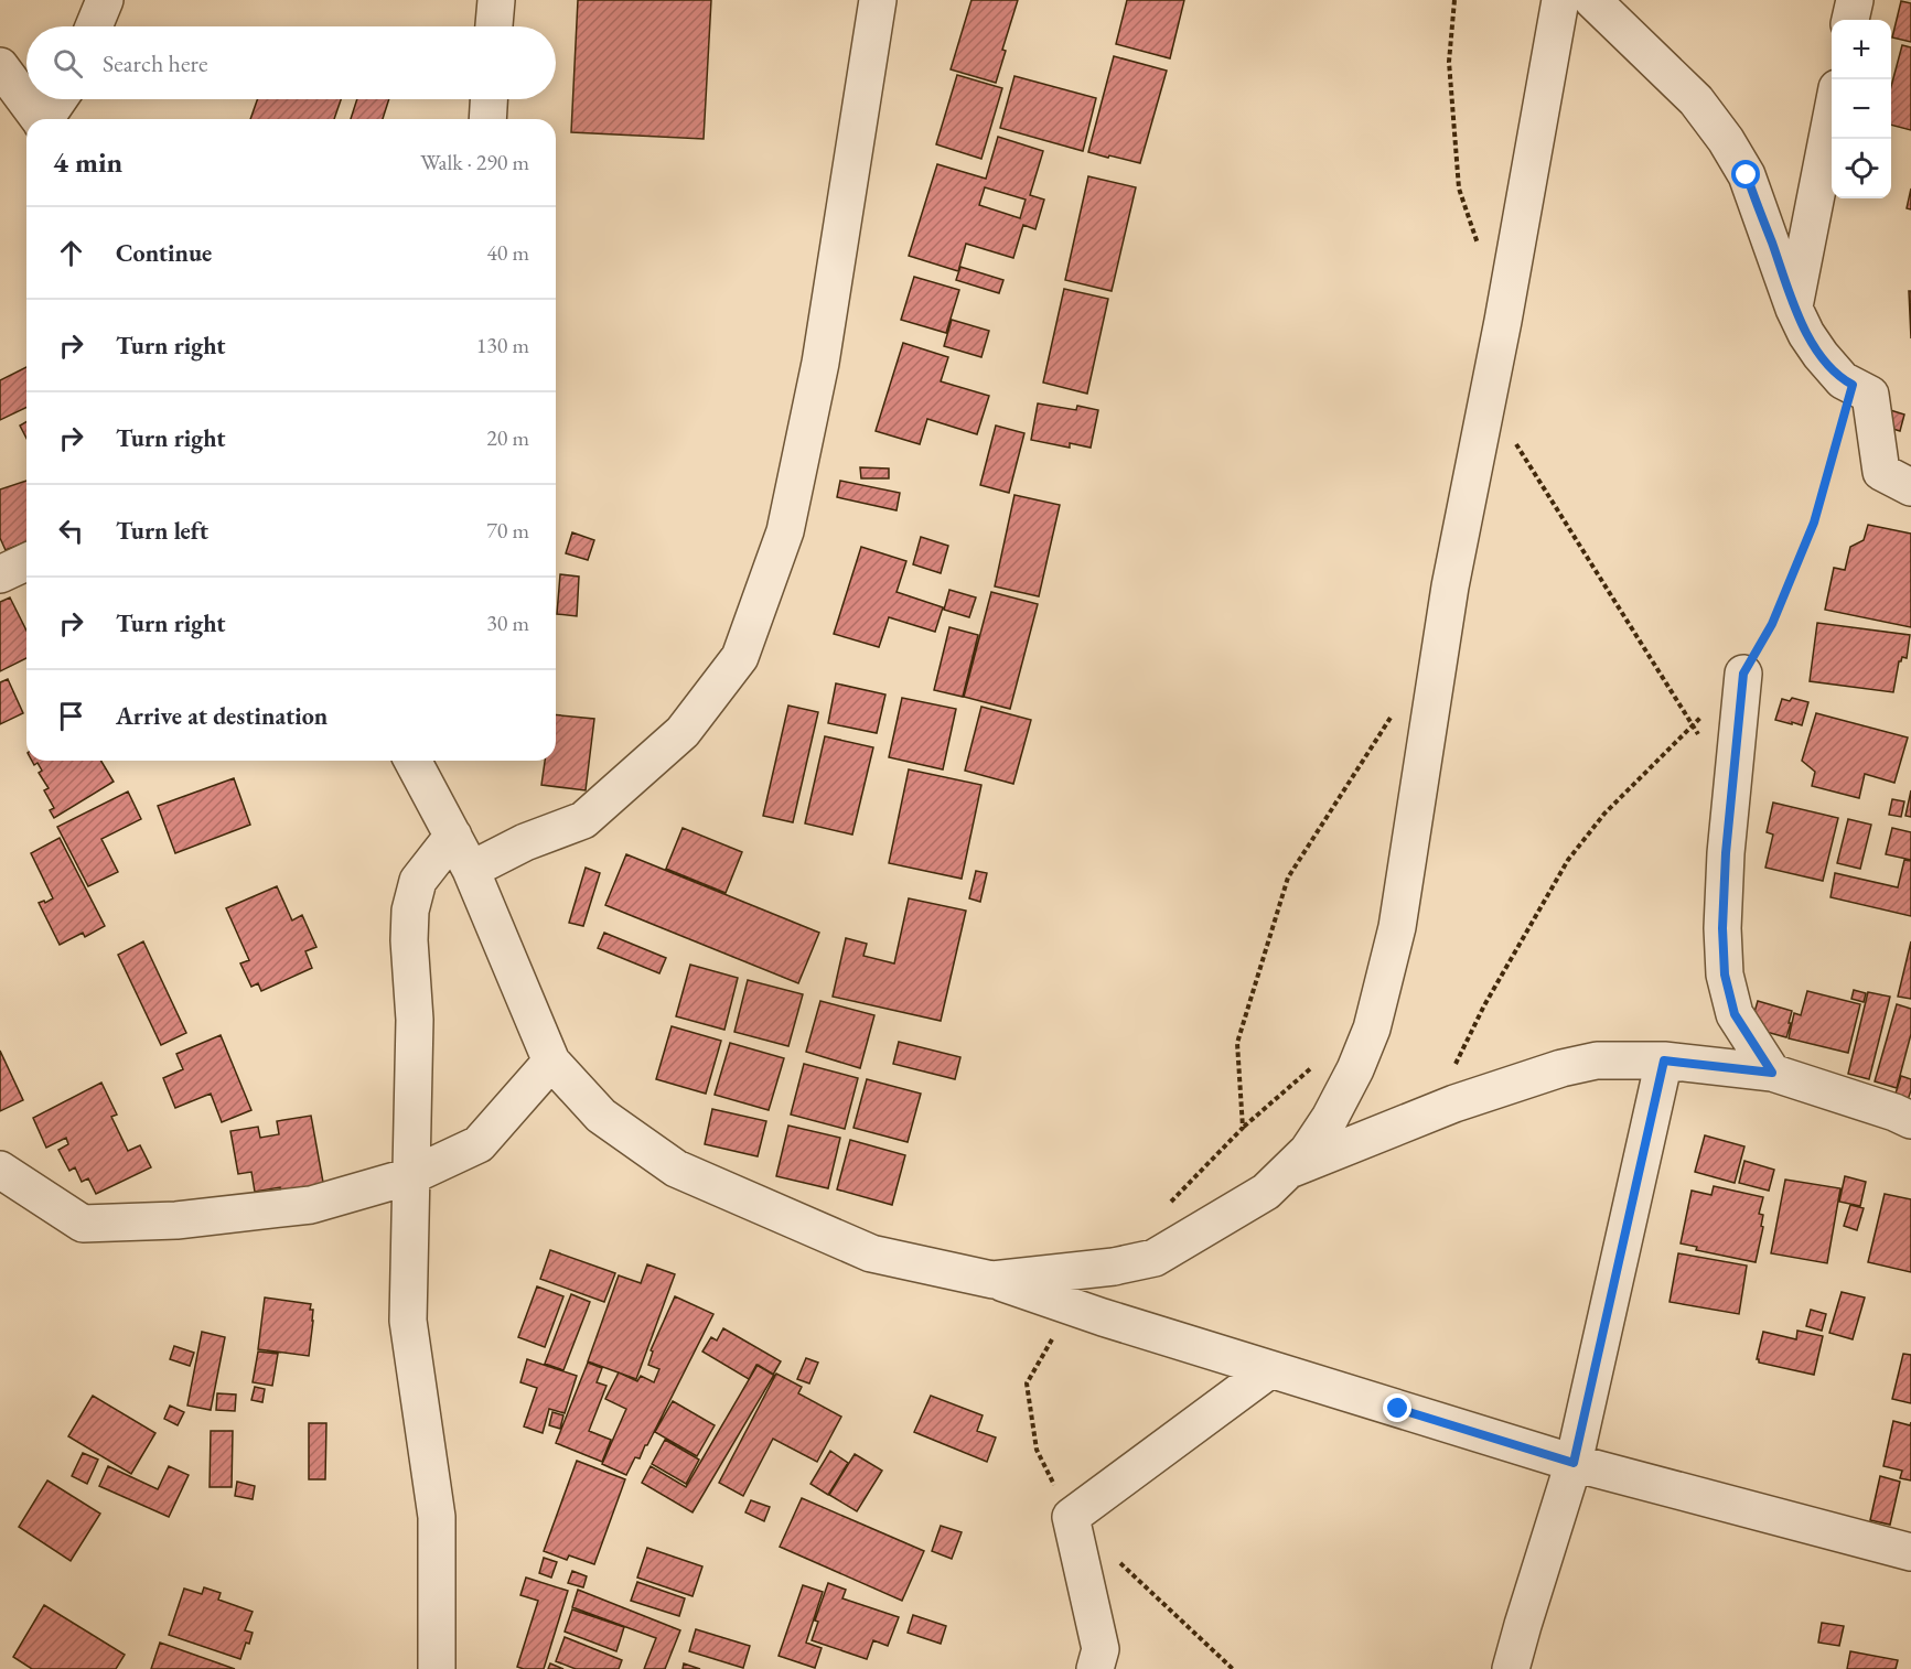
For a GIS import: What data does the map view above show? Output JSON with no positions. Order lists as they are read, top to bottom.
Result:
{
  "page": {
    "map_buttons": ["+", "−"],
    "search": "Search here",
    "heading": ["4 min", "Walk · 290 m"],
    "list": [
      ["Continue", "40 m"],
      ["Turn right", "130 m"],
      ["Turn right", "20 m"],
      ["Turn left", "70 m"],
      ["Turn right", "30 m"],
      "Arrive at destination"
    ]
  }
}
